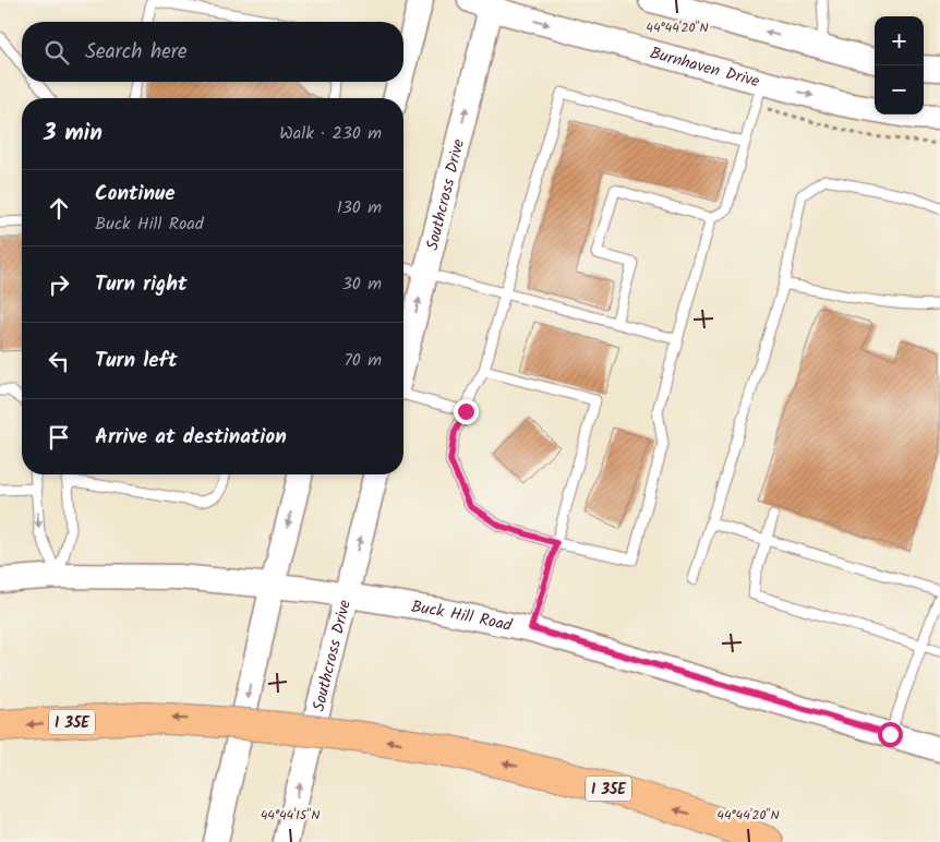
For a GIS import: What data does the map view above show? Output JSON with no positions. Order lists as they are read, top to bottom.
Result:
{
  "streets": {
    "highway": ["I 35E"],
    "street": ["Burnhaven Drive", "Southcross Drive", "Buck Hill Road"]
  },
  "crossings": [
    ["Burnhaven Drive", "Southcross Drive"],
    ["Southcross Drive", "Buck Hill Road"]
  ],
  "page": {
    "map_buttons": ["+", "−"],
    "search": "Search here",
    "heading": ["3 min", "Walk · 230 m"],
    "list": [
      ["Continue", "Buck Hill Road", "130 m"],
      ["Turn right", "30 m"],
      ["Turn left", "70 m"],
      "Arrive at destination"
    ]
  },
  "coordinates": ["44°44'20\"N", "44°44'15\"N"]
}
